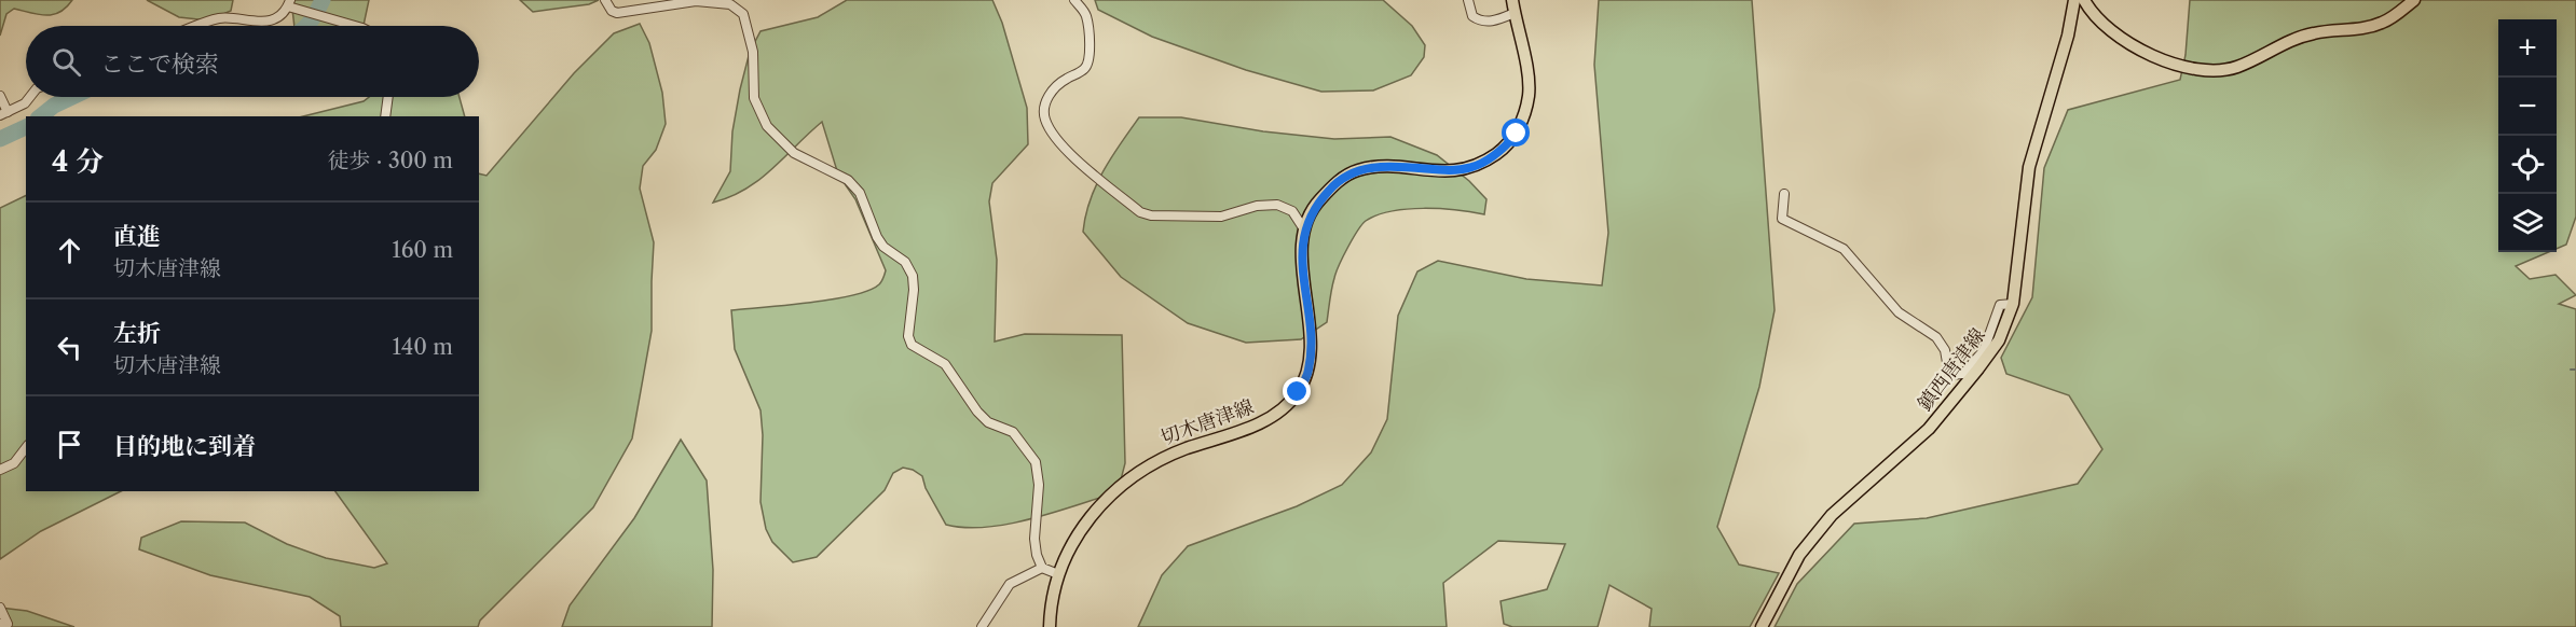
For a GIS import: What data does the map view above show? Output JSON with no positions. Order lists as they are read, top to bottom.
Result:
{
  "streets": {
    "main road": ["鎮西唐津線", "切木唐津線"]
  },
  "page": {
    "map_buttons": ["+", "−"],
    "search": "ここで検索",
    "heading": ["4 分", "徒歩 · 300 m"],
    "list": [
      ["直進", "切木唐津線", "160 m"],
      ["左折", "切木唐津線", "140 m"],
      "目的地に到着"
    ]
  }
}
